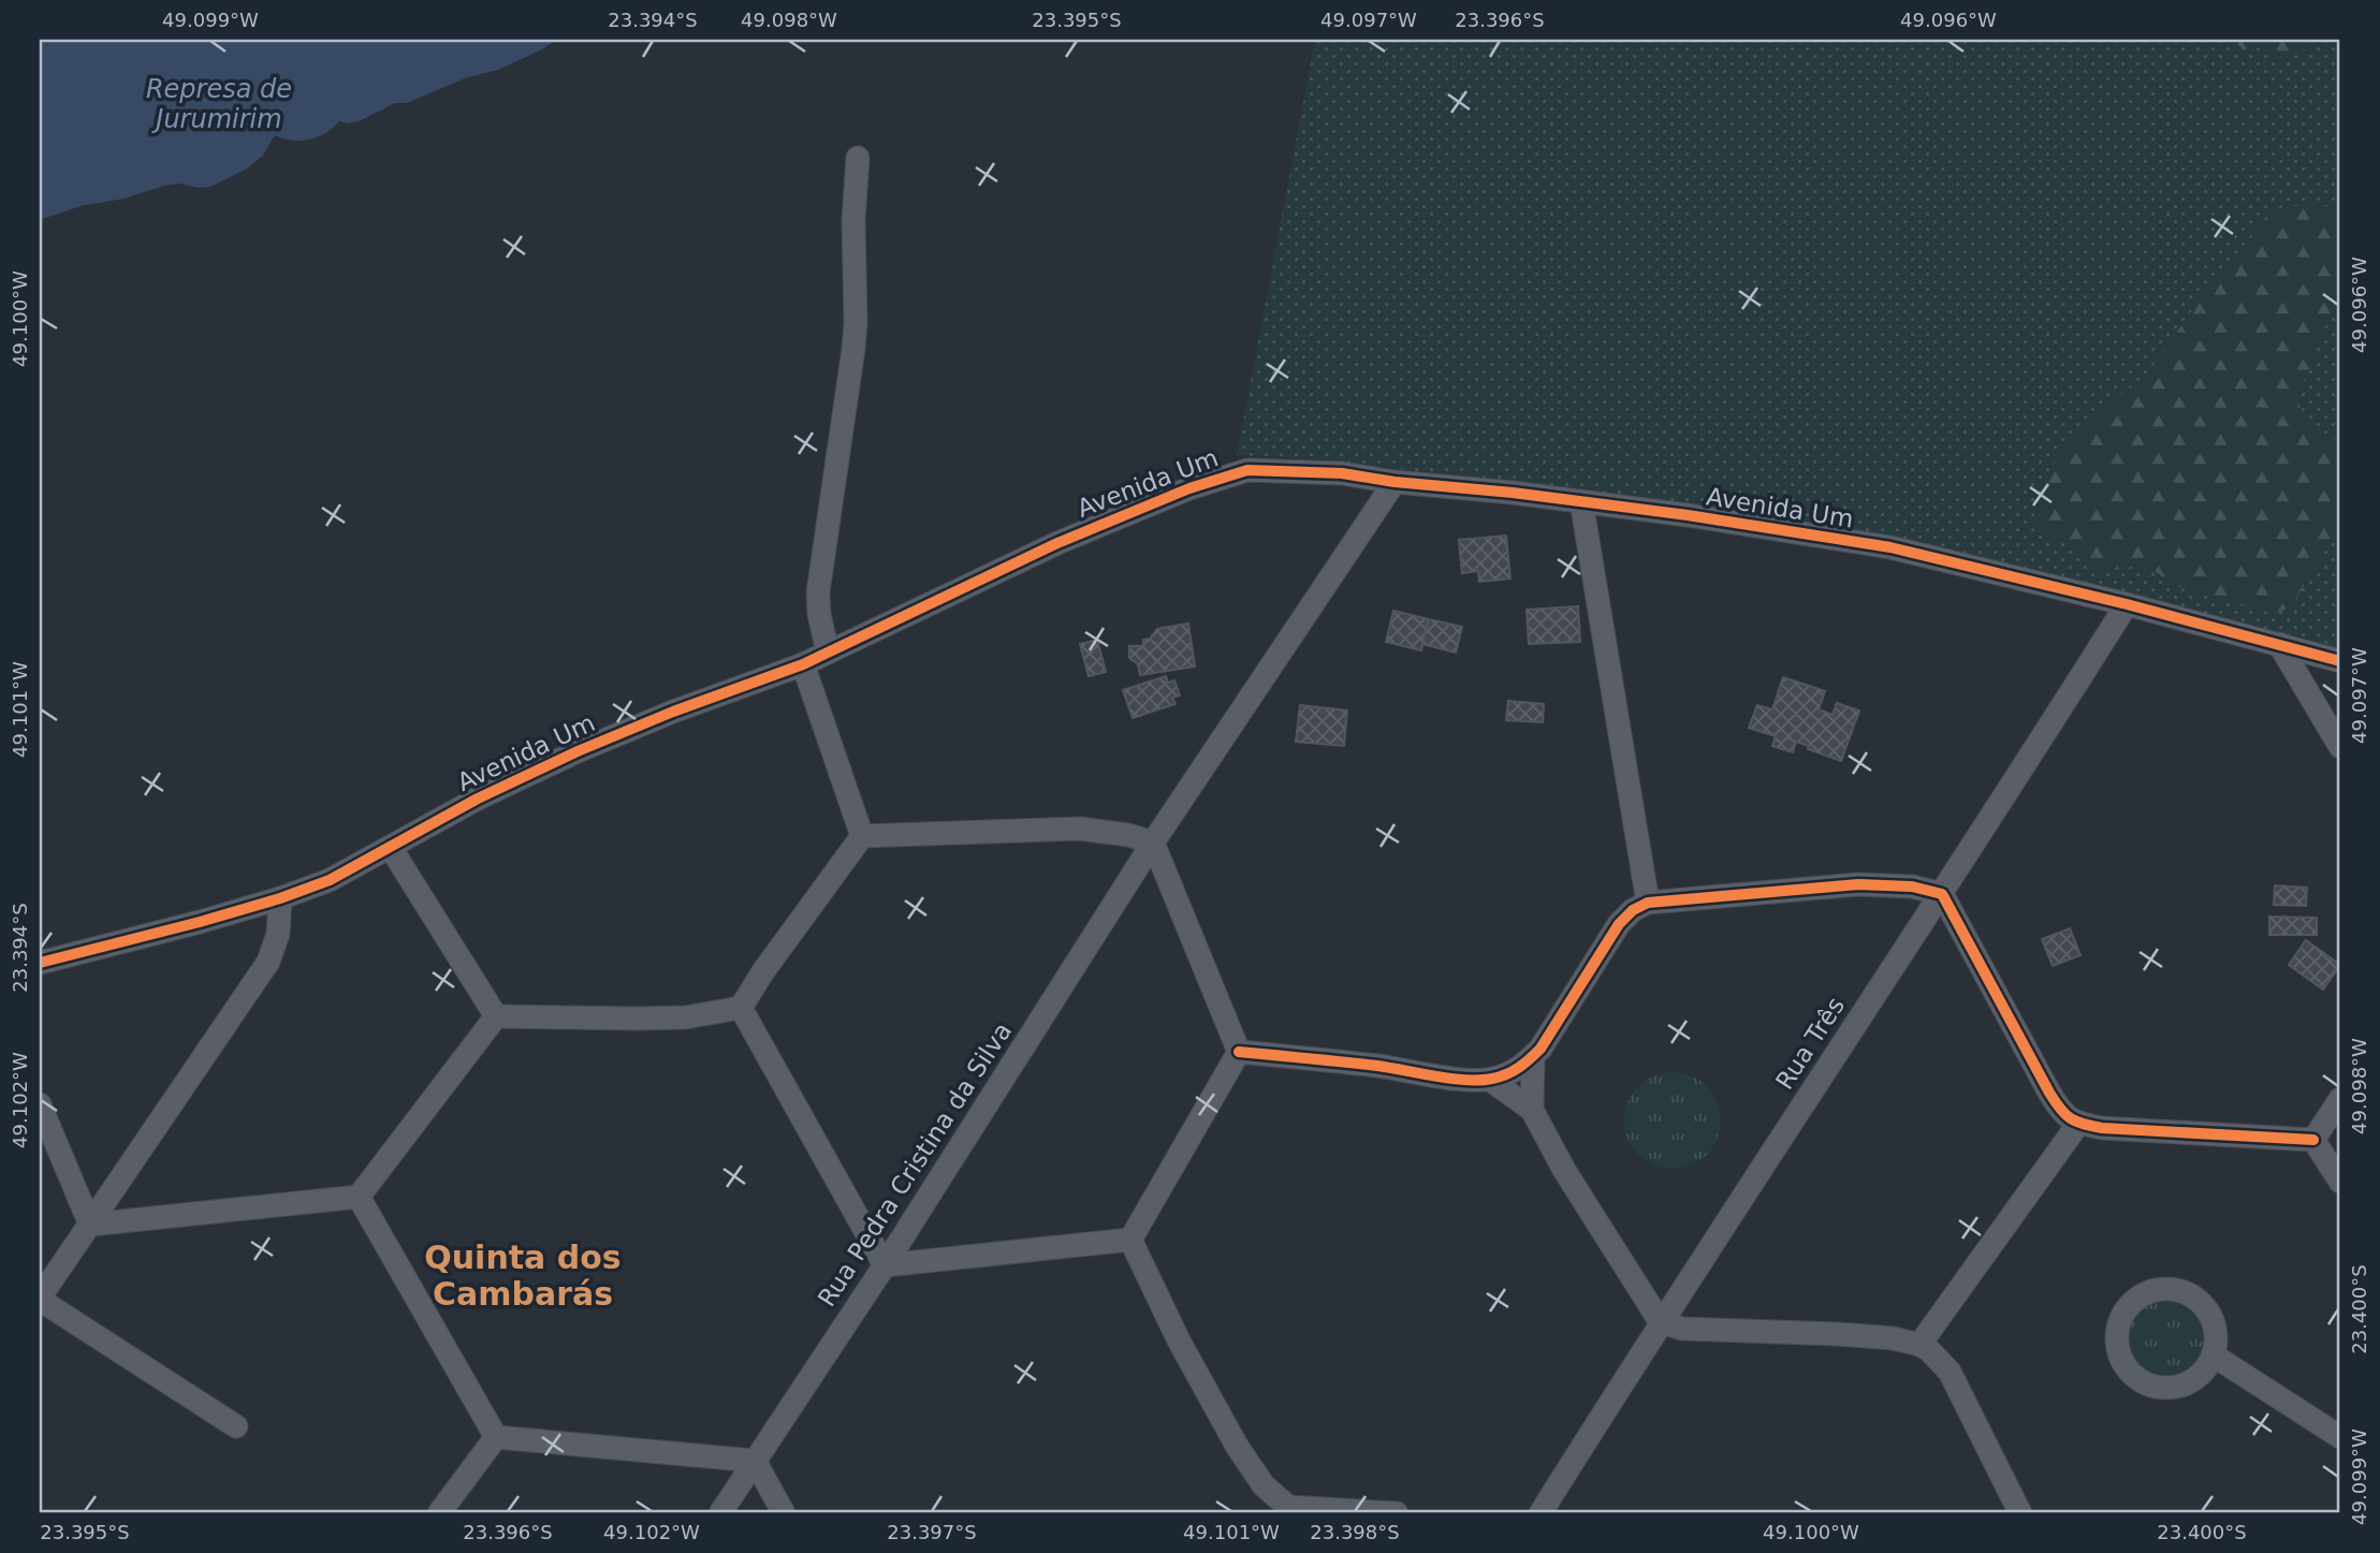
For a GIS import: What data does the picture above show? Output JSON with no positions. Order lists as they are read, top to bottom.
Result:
{
  "streets": {
    "street": ["Avenida Um", "Rua Três", "Rua Pedra Cristina da Silva"]
  },
  "crossings": [
    ["Avenida Um", "Rua Três"],
    ["Avenida Um", "Rua Pedra Cristina da Silva"]
  ],
  "districts": ["Quinta dos Cambarás"],
  "water": ["Represa de Jurumirim"],
  "coordinates": [
    "49.099°W",
    "23.394°S",
    "49.098°W",
    "23.395°S",
    "49.097°W",
    "23.396°S",
    "49.096°W",
    "49.100°W",
    "49.101°W",
    "49.102°W",
    "23.400°S",
    "23.397°S",
    "23.398°S"
  ]
}
